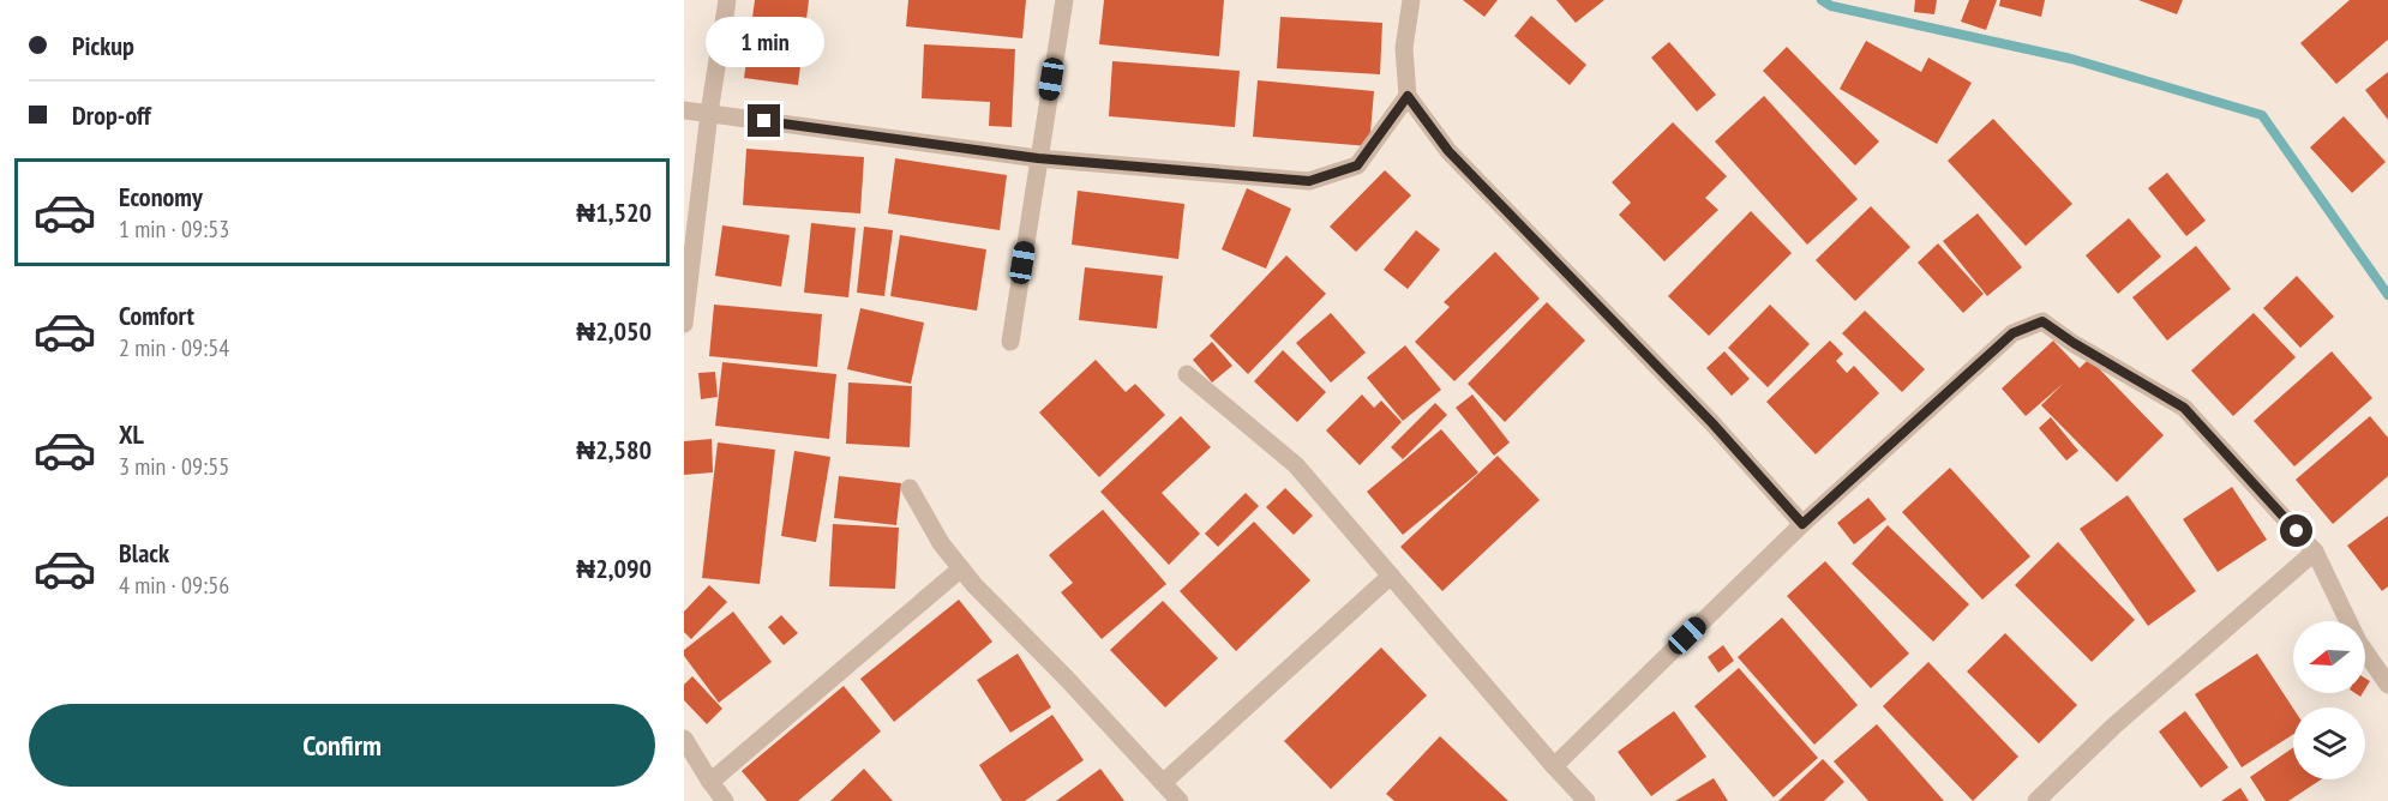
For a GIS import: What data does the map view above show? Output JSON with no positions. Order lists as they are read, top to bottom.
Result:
{
  "north": "left",
  "page": {
    "banner": ["Pickup", "Drop-off"],
    "bubble": "1 min",
    "list": [
      {
        "name": "Economy",
        "note": "1 min · 09:53",
        "value": "₦1,520"
      },
      {
        "name": "Comfort",
        "note": "2 min · 09:54",
        "value": "₦2,050"
      },
      {
        "name": "XL",
        "note": "3 min · 09:55",
        "value": "₦2,580"
      },
      {
        "name": "Black",
        "note": "4 min · 09:56",
        "value": "₦2,090"
      }
    ],
    "buttons": "Confirm"
  }
}
